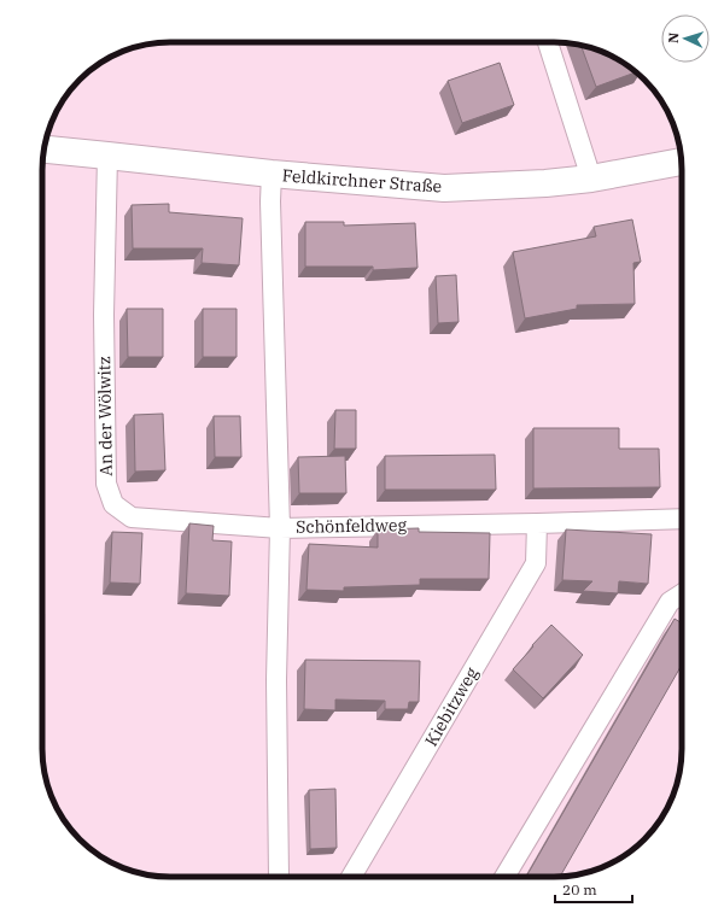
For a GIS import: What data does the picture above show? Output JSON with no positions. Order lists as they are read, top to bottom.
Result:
{
  "streets": {
    "main road": ["Feldkirchner Straße"],
    "street": ["An der Wölwitz", "Schönfeldweg", "Kiebitzweg"]
  },
  "crossings": [
    ["Feldkirchner Straße", "An der Wölwitz"],
    ["Feldkirchner Straße", "Schönfeldweg"],
    ["An der Wölwitz", "Schönfeldweg"],
    ["Schönfeldweg", "Kiebitzweg"]
  ],
  "scale_bar": "20 m",
  "north": "left"
}
